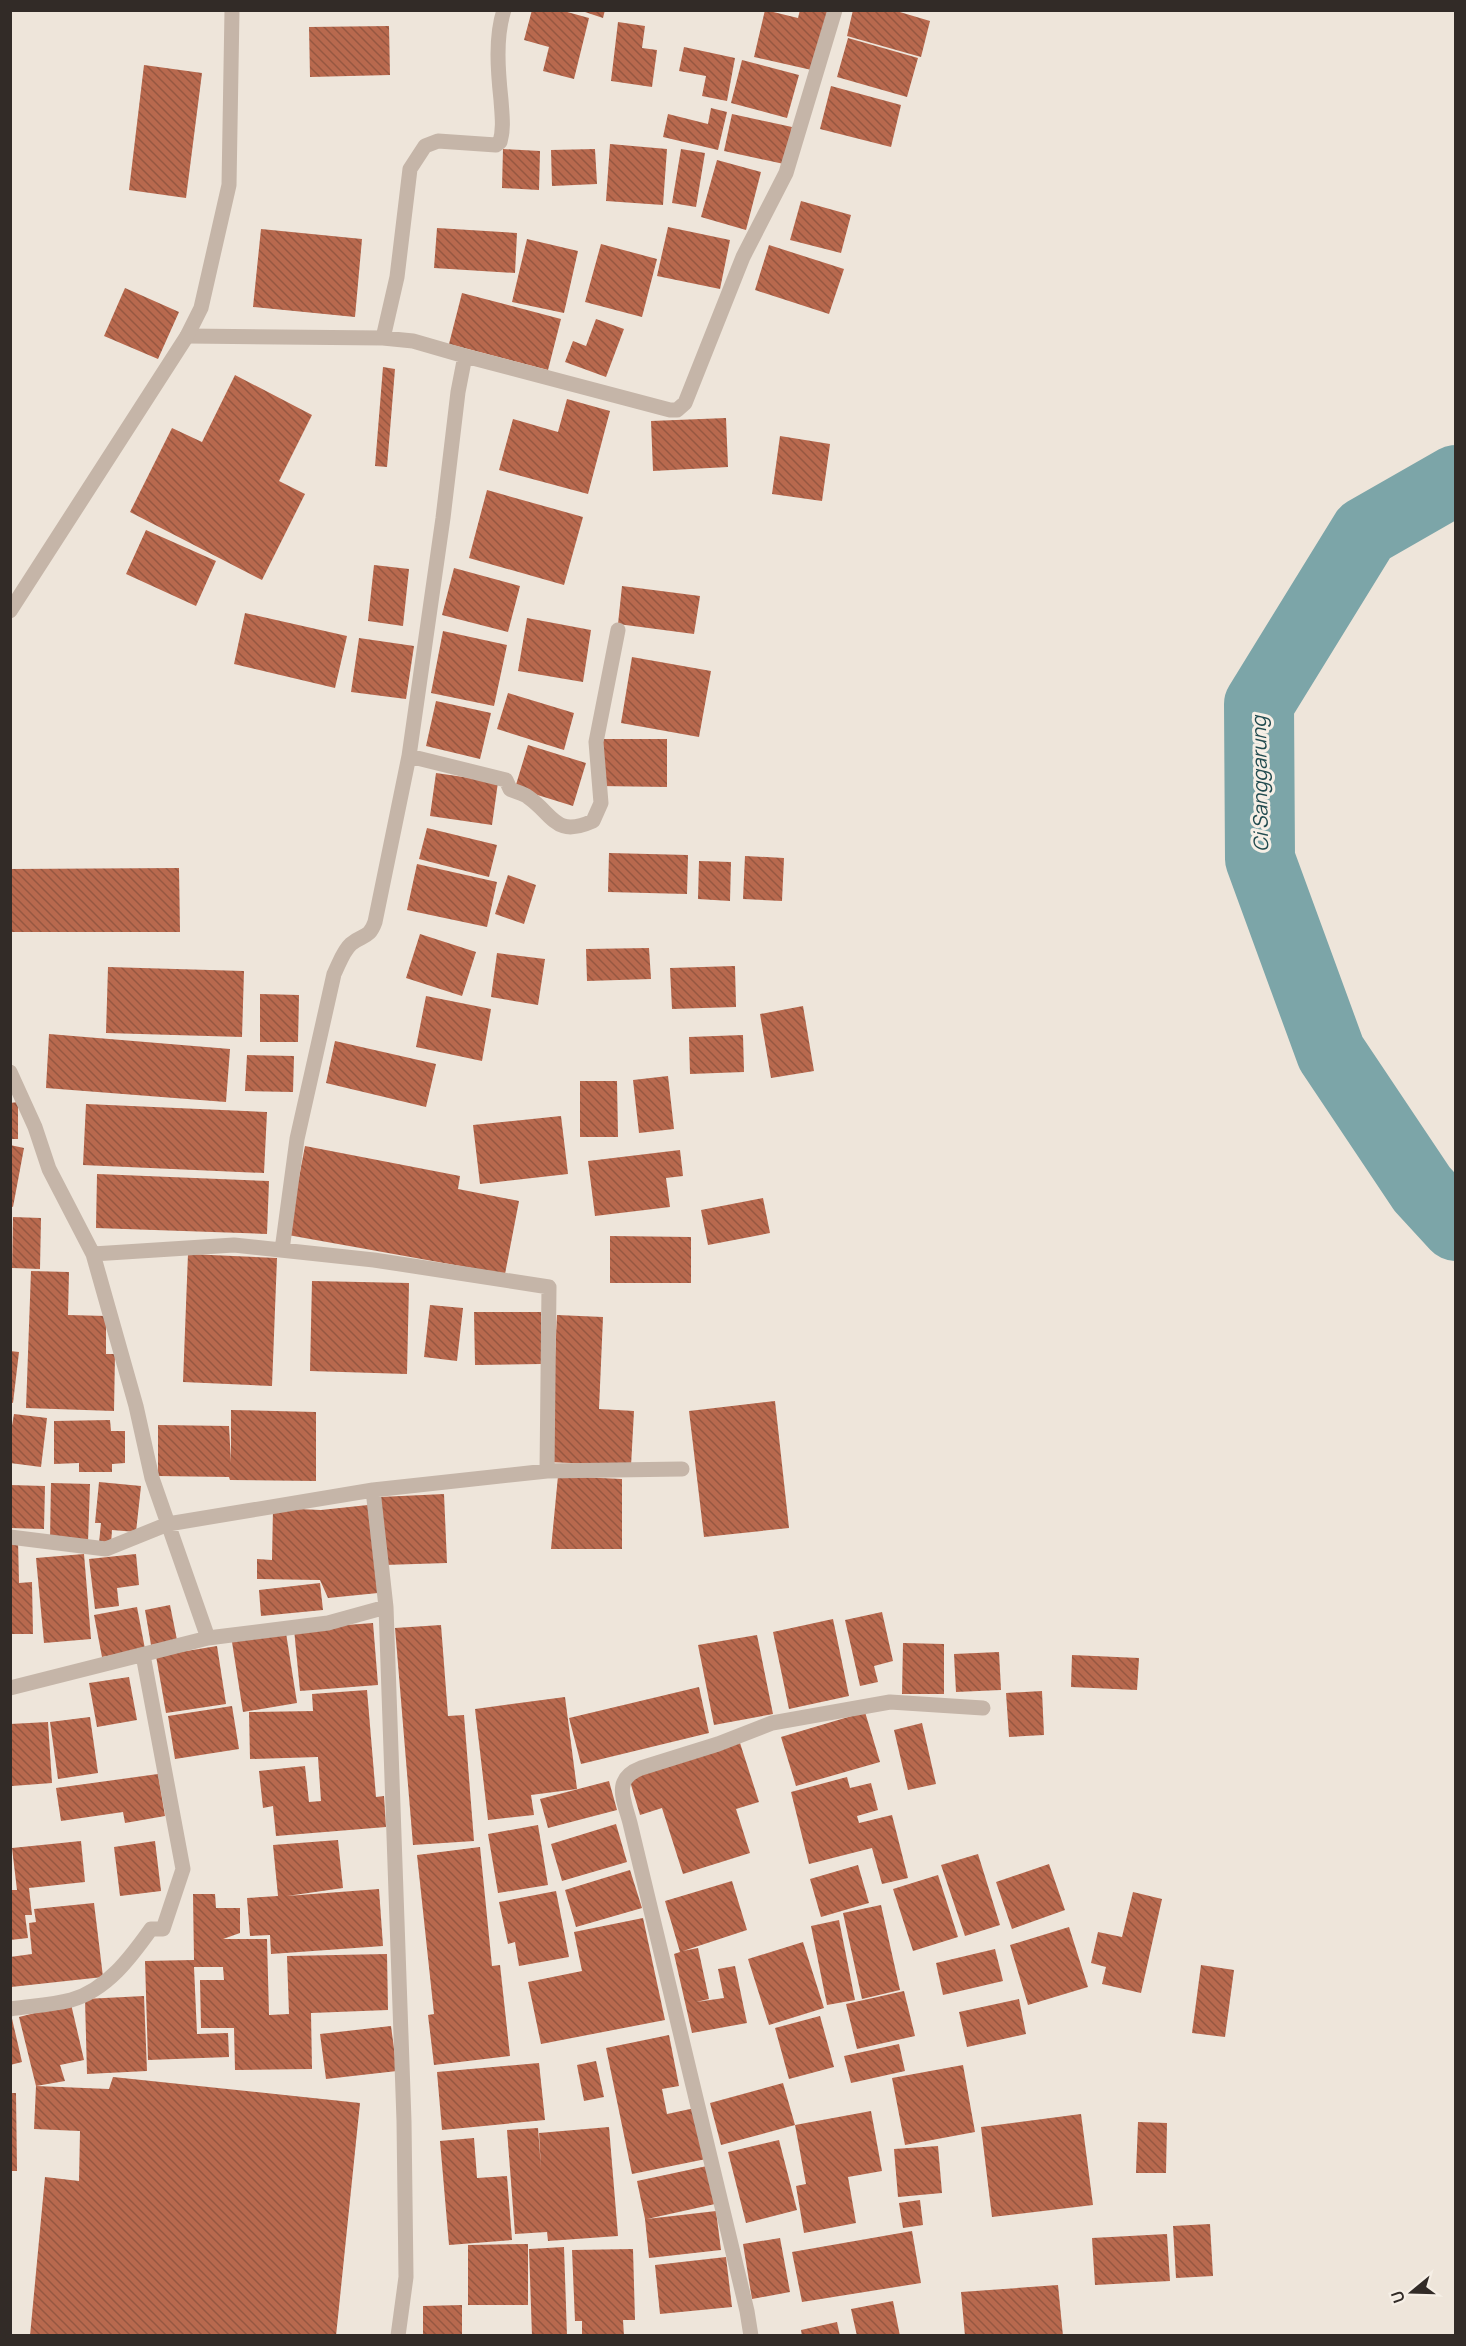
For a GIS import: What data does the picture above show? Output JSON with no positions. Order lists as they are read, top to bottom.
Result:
{
  "water": ["Ci Sanggarung"],
  "north": "left"
}
